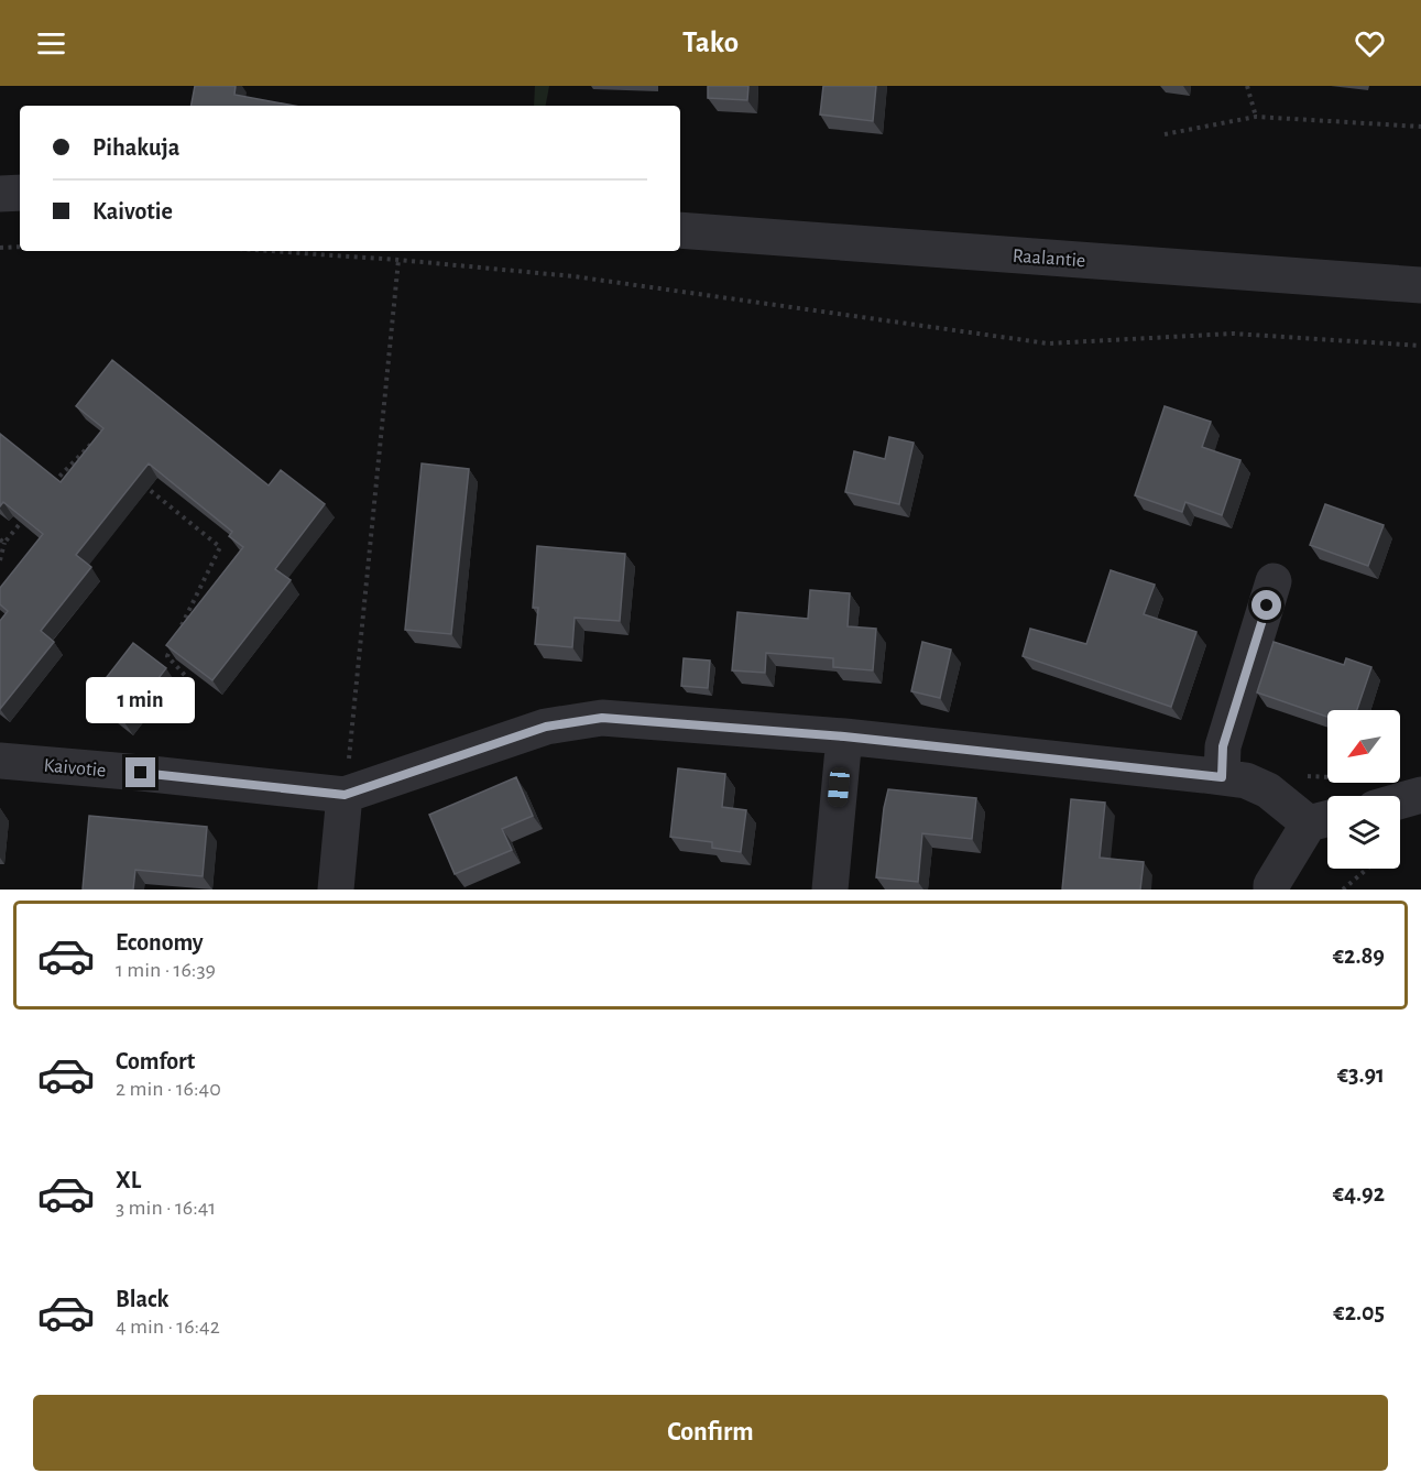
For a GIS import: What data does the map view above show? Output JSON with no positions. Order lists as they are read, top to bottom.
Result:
{
  "streets": {
    "street": ["Raalantie", "Kaivotie"]
  },
  "north": "bottom left",
  "page": {
    "header": "Tako",
    "banner": ["Pihakuja", "Kaivotie"],
    "bubble": "1 min",
    "list": [
      {
        "name": "Economy",
        "note": "1 min · 16:39",
        "value": "€2.89"
      },
      {
        "name": "Comfort",
        "note": "2 min · 16:40",
        "value": "€3.91"
      },
      {
        "name": "XL",
        "note": "3 min · 16:41",
        "value": "€4.92"
      },
      {
        "name": "Black",
        "note": "4 min · 16:42",
        "value": "€2.05"
      }
    ],
    "buttons": "Confirm"
  }
}
